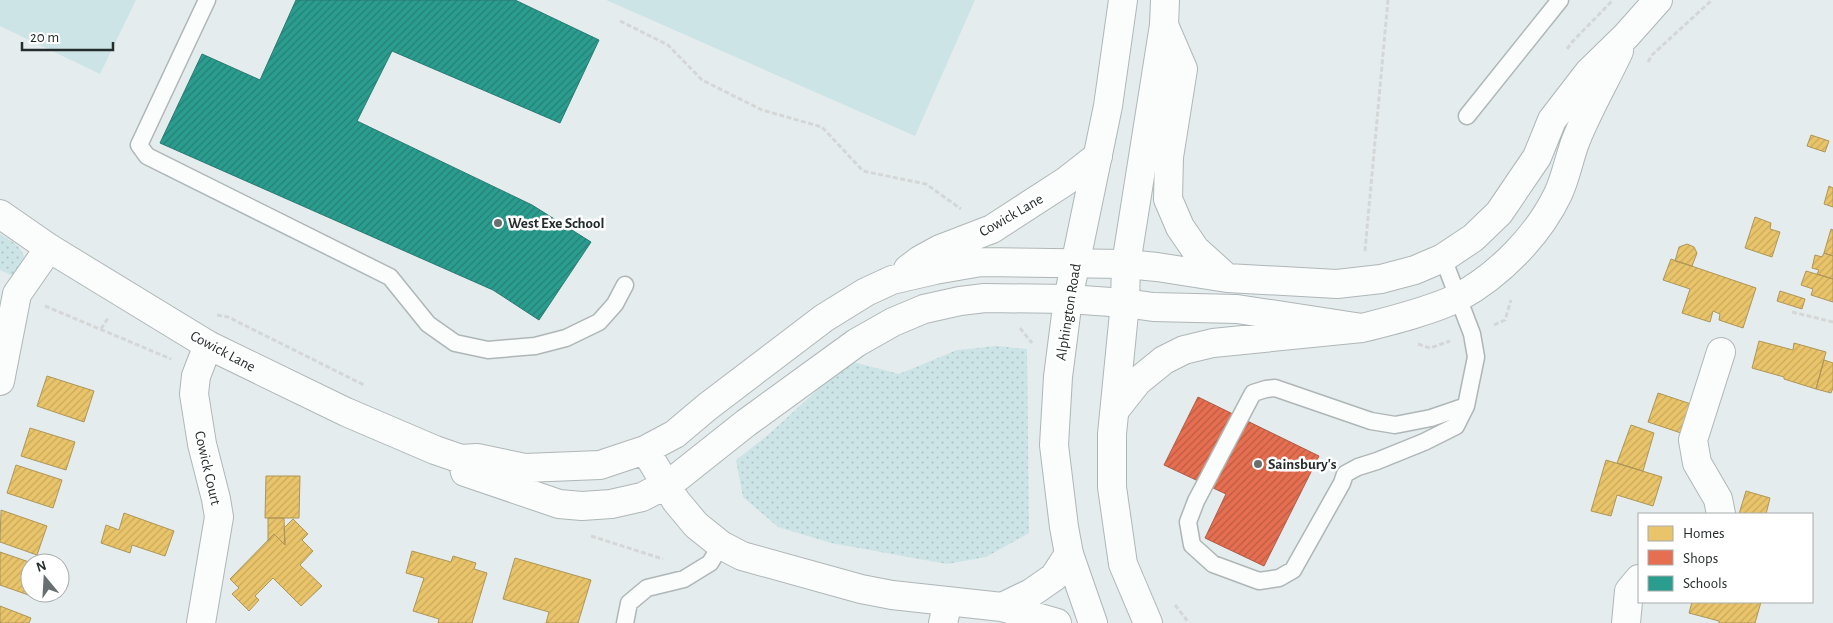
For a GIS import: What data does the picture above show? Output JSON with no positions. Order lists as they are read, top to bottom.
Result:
{
  "streets": {
    "main road": ["Cowick Lane", "Alphington Road", "Cowick Court"]
  },
  "crossings": [
    ["Cowick Lane", "Alphington Road"],
    ["Cowick Lane", "Cowick Court"]
  ],
  "places": ["West Exe School", "Sainsbury's"],
  "legend": ["Homes", "Shops", "Schools"],
  "scale_bar": "20 m",
  "north": "top"
}
